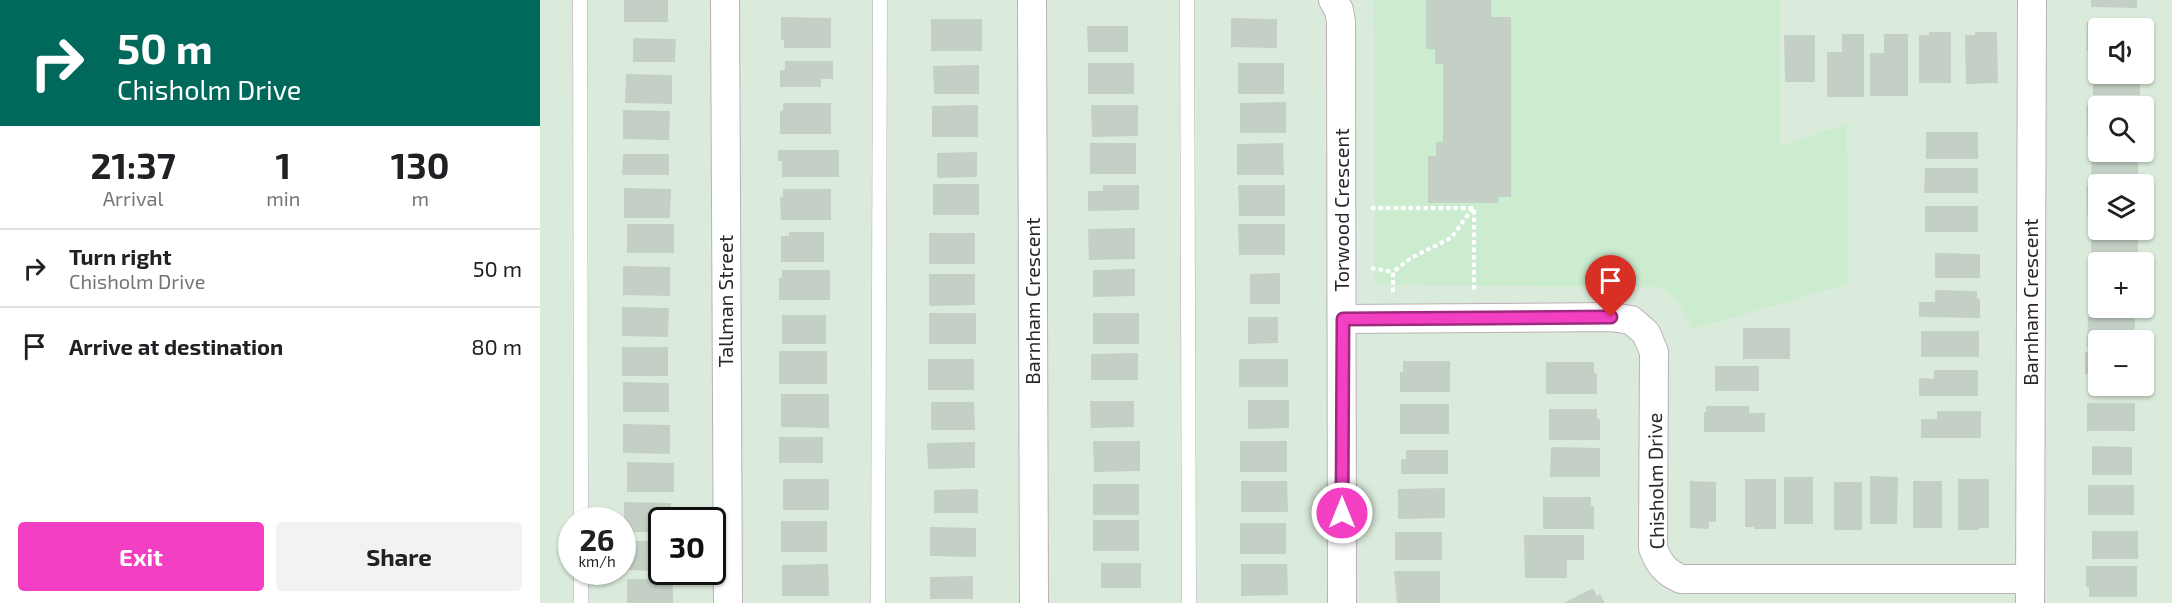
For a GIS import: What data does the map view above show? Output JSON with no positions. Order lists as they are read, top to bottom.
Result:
{
  "streets": {
    "street": [
      "Torwood Crescent",
      "Tallman Street",
      "Barnham Crescent",
      "Chisholm Drive"
    ]
  },
  "crossings": [
    ["Torwood Crescent", "Chisholm Drive"],
    ["Barnham Crescent", "Chisholm Drive"]
  ],
  "page": {
    "turn": ["50 m", "Chisholm Drive"],
    "map_buttons": ["+", "−"],
    "eta": [
      "21:37",
      "Arrival",
      "1",
      "min",
      "130",
      "m"
    ],
    "list": [
      {
        "name": "Turn right",
        "note": "Chisholm Drive",
        "value": "50 m"
      },
      {
        "name": "Arrive at destination",
        "value": "80 m"
      }
    ],
    "speed": "26 km/h",
    "limit": "30",
    "buttons": ["Exit", "Share"]
  }
}
